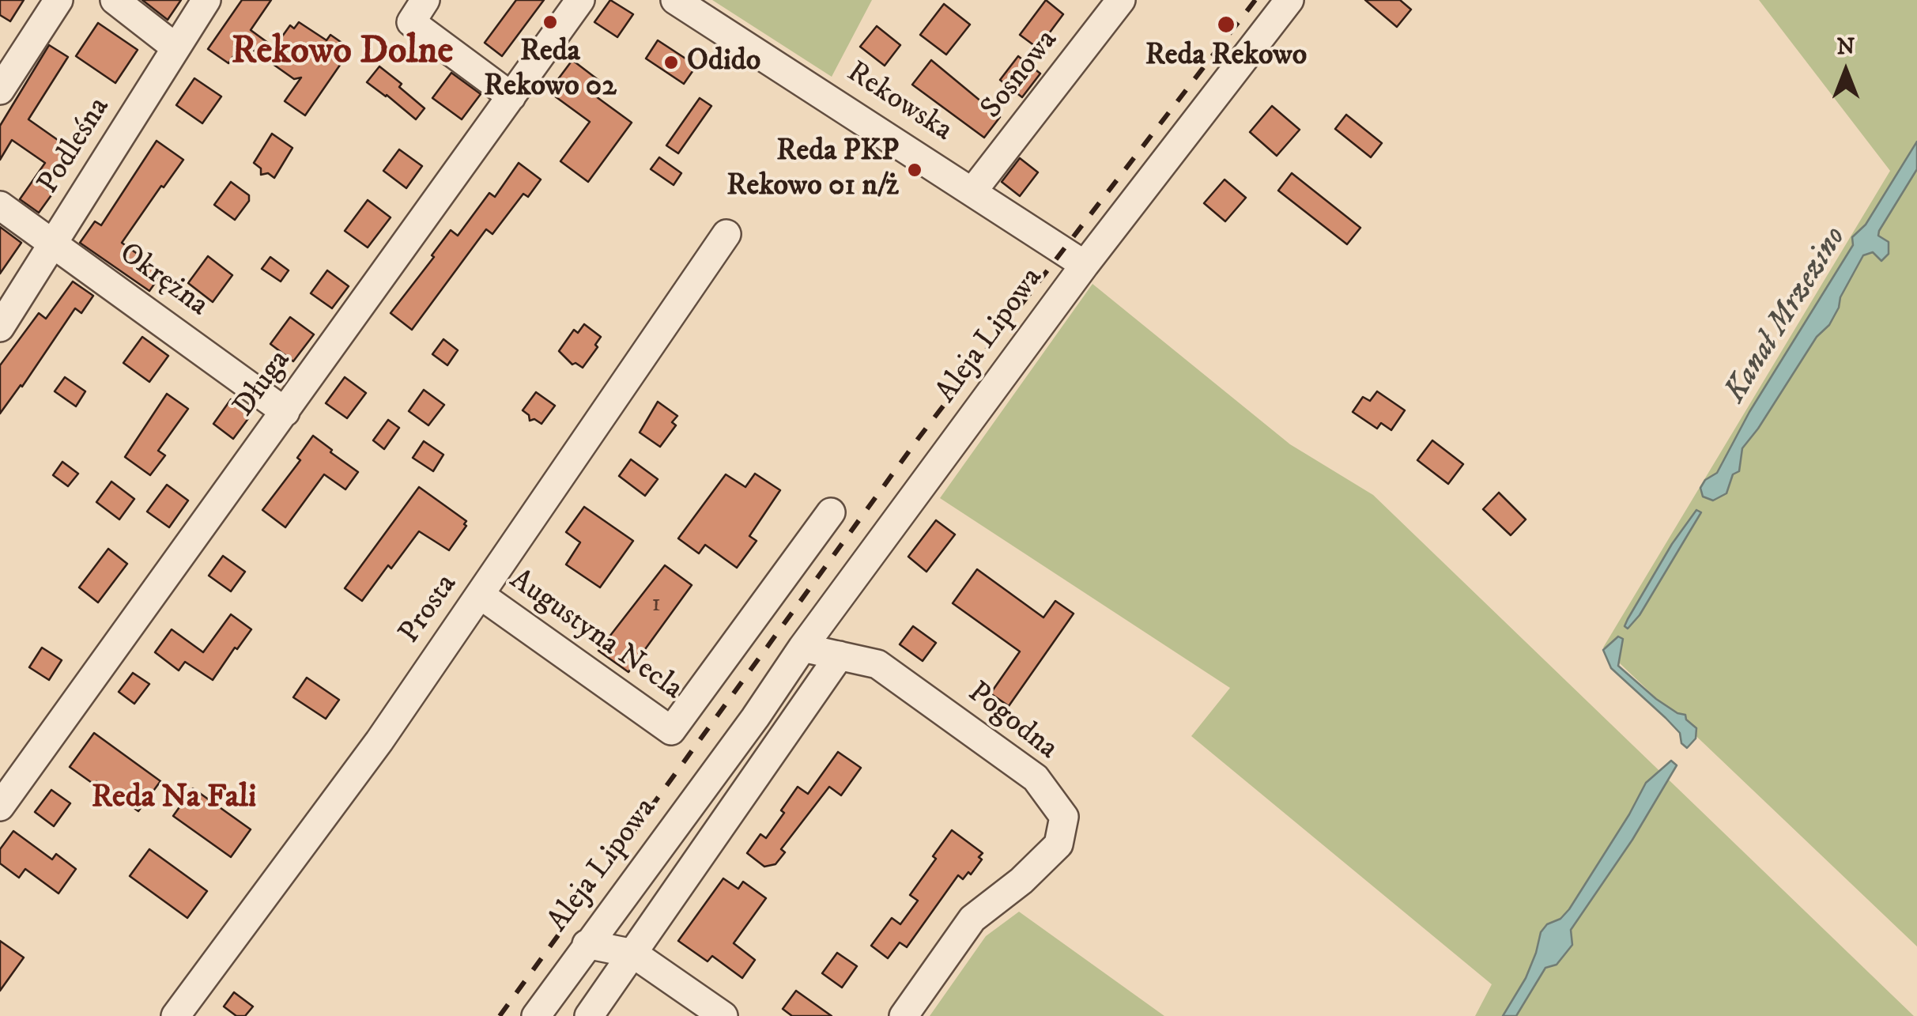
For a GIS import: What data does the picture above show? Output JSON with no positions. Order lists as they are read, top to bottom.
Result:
{
  "streets": {
    "street": [
      "Sosnowa",
      "Rekowska",
      "Podleśna",
      "Okrężna",
      "Aleja Lipowa",
      "Długa",
      "Prosta",
      "Augustyna Necla",
      "Pogodna"
    ]
  },
  "crossings": [
    ["Sosnowa", "Rekowska"],
    ["Rekowska", "Aleja Lipowa"],
    ["Podleśna", "Okrężna"],
    ["Okrężna", "Długa"],
    ["Aleja Lipowa", "Pogodna"],
    ["Prosta", "Augustyna Necla"]
  ],
  "districts": ["Rekowo Dolne", "Reda Na Fali"],
  "water": ["Kanał Mrzezino"],
  "places": [
    "Reda Rekowo 02",
    "Reda Rekowo",
    "Odido",
    "Reda PKP Rekowo 01 n/ż"
  ],
  "house_numbers": ["1"],
  "north": "top"
}
